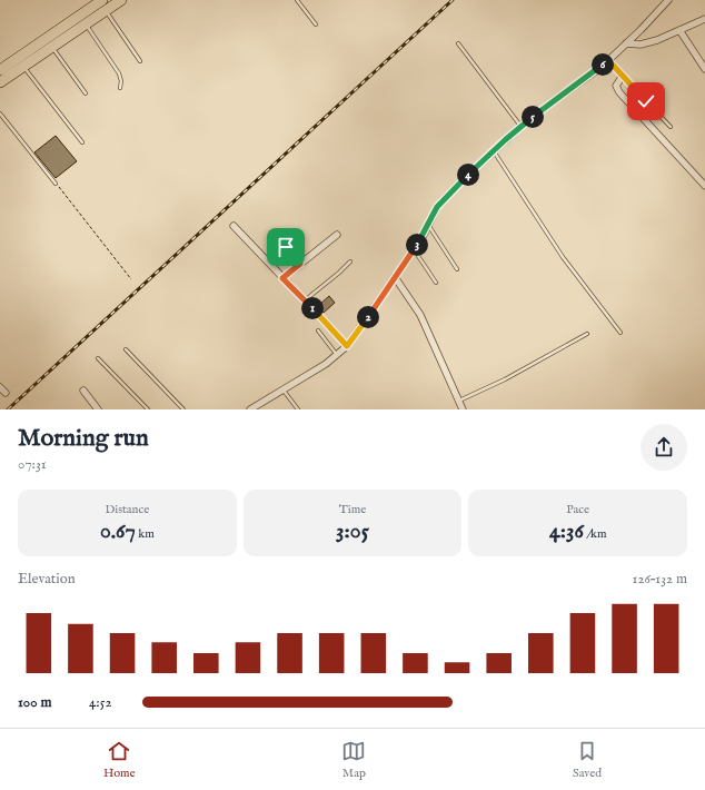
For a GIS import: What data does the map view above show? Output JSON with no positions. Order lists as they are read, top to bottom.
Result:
{
  "page": {
    "pins": [
      "6",
      "5",
      "4",
      "3",
      "1",
      "2"
    ],
    "heading": ["Morning run", "07:31"],
    "stats": [
      ["Distance", "0.67 km"],
      ["Time", "3:05"],
      ["Pace", "4:36 /km"]
    ],
    "chart": ["Elevation", "126–132 m"],
    "list": [
      {
        "name": "100 m",
        "note": "4:52"
      }
    ],
    "tabs": ["Home", "Map", "Saved"]
  }
}
